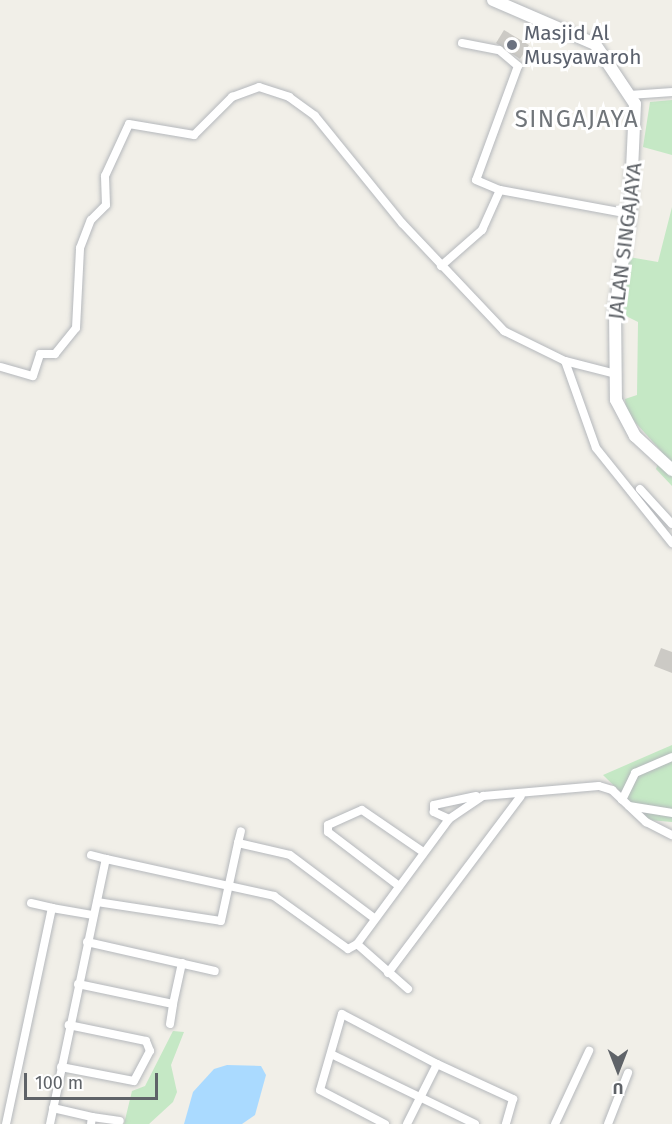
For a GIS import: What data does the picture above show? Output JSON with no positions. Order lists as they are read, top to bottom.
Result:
{
  "streets": {
    "street": ["JALAN SINGAJAYA"]
  },
  "districts": ["SINGAJAYA"],
  "places": ["Masjid Al Musyawaroh"],
  "scale_bar": "100 m",
  "north": "bottom"
}
